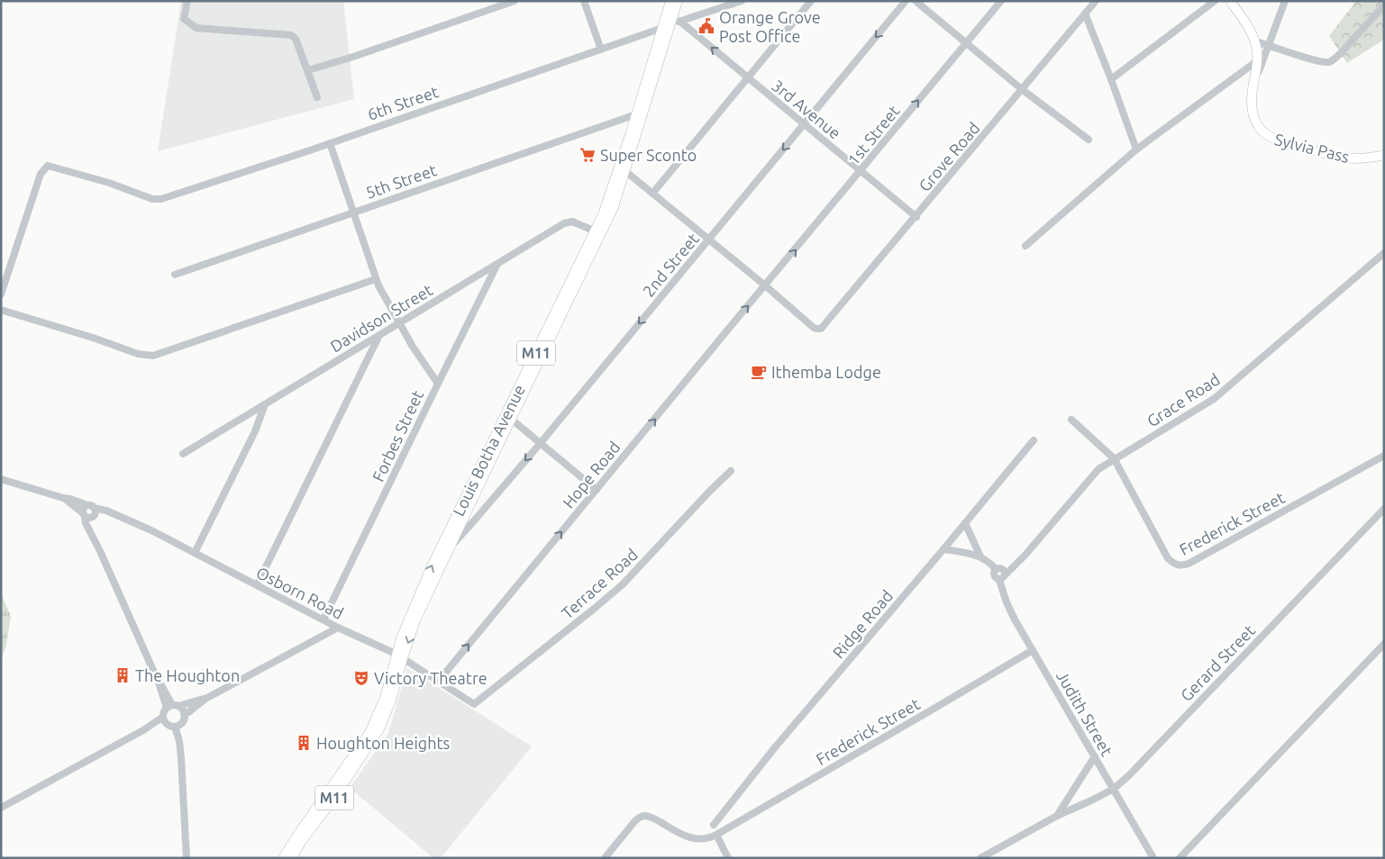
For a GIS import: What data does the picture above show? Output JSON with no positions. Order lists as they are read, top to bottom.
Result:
{
  "streets": {
    "main road": ["Sylvia Pass", "M11", "Louis Botha Avenue"],
    "street": [
      "6th Street",
      "3rd Avenue",
      "1st Street",
      "Grove Road",
      "5th Street",
      "2nd Street",
      "Davidson Street",
      "Grace Road",
      "Forbes Street",
      "Hope Road",
      "Frederick Street",
      "Terrace Road",
      "Osborn Road",
      "Ridge Road",
      "Gerard Street",
      "Judith Street"
    ]
  },
  "crossings": [
    ["6th Street", "3rd Avenue"],
    ["6th Street", "Louis Botha Avenue"],
    ["3rd Avenue", "1st Street"],
    ["3rd Avenue", "Grove Road"],
    ["3rd Avenue", "2nd Street"],
    ["1st Street", "Grove Road"],
    ["1st Street", "Hope Road"],
    ["Grove Road", "Hope Road"],
    ["5th Street", "Louis Botha Avenue"],
    ["2nd Street", "Louis Botha Avenue"],
    ["Davidson Street", "Forbes Street"],
    ["Davidson Street", "Louis Botha Avenue"],
    ["Grace Road", "Frederick Street"],
    ["Grace Road", "Judith Street"],
    ["Forbes Street", "Osborn Road"],
    ["Louis Botha Avenue", "Osborn Road"],
    ["Hope Road", "Osborn Road"],
    ["Frederick Street", "Judith Street"],
    ["Terrace Road", "Osborn Road"],
    ["Gerard Street", "Judith Street"]
  ],
  "one_way": ["1st Street", "2nd Street", "Hope Road"],
  "places": {
    "public building": ["Orange Grove Post Office"],
    "supermarket": ["Super Sconto"],
    "cafe": ["Ithemba Lodge"],
    "building": ["The Houghton", "Houghton Heights"],
    "theatre": ["Victory Theatre"]
  }
}
